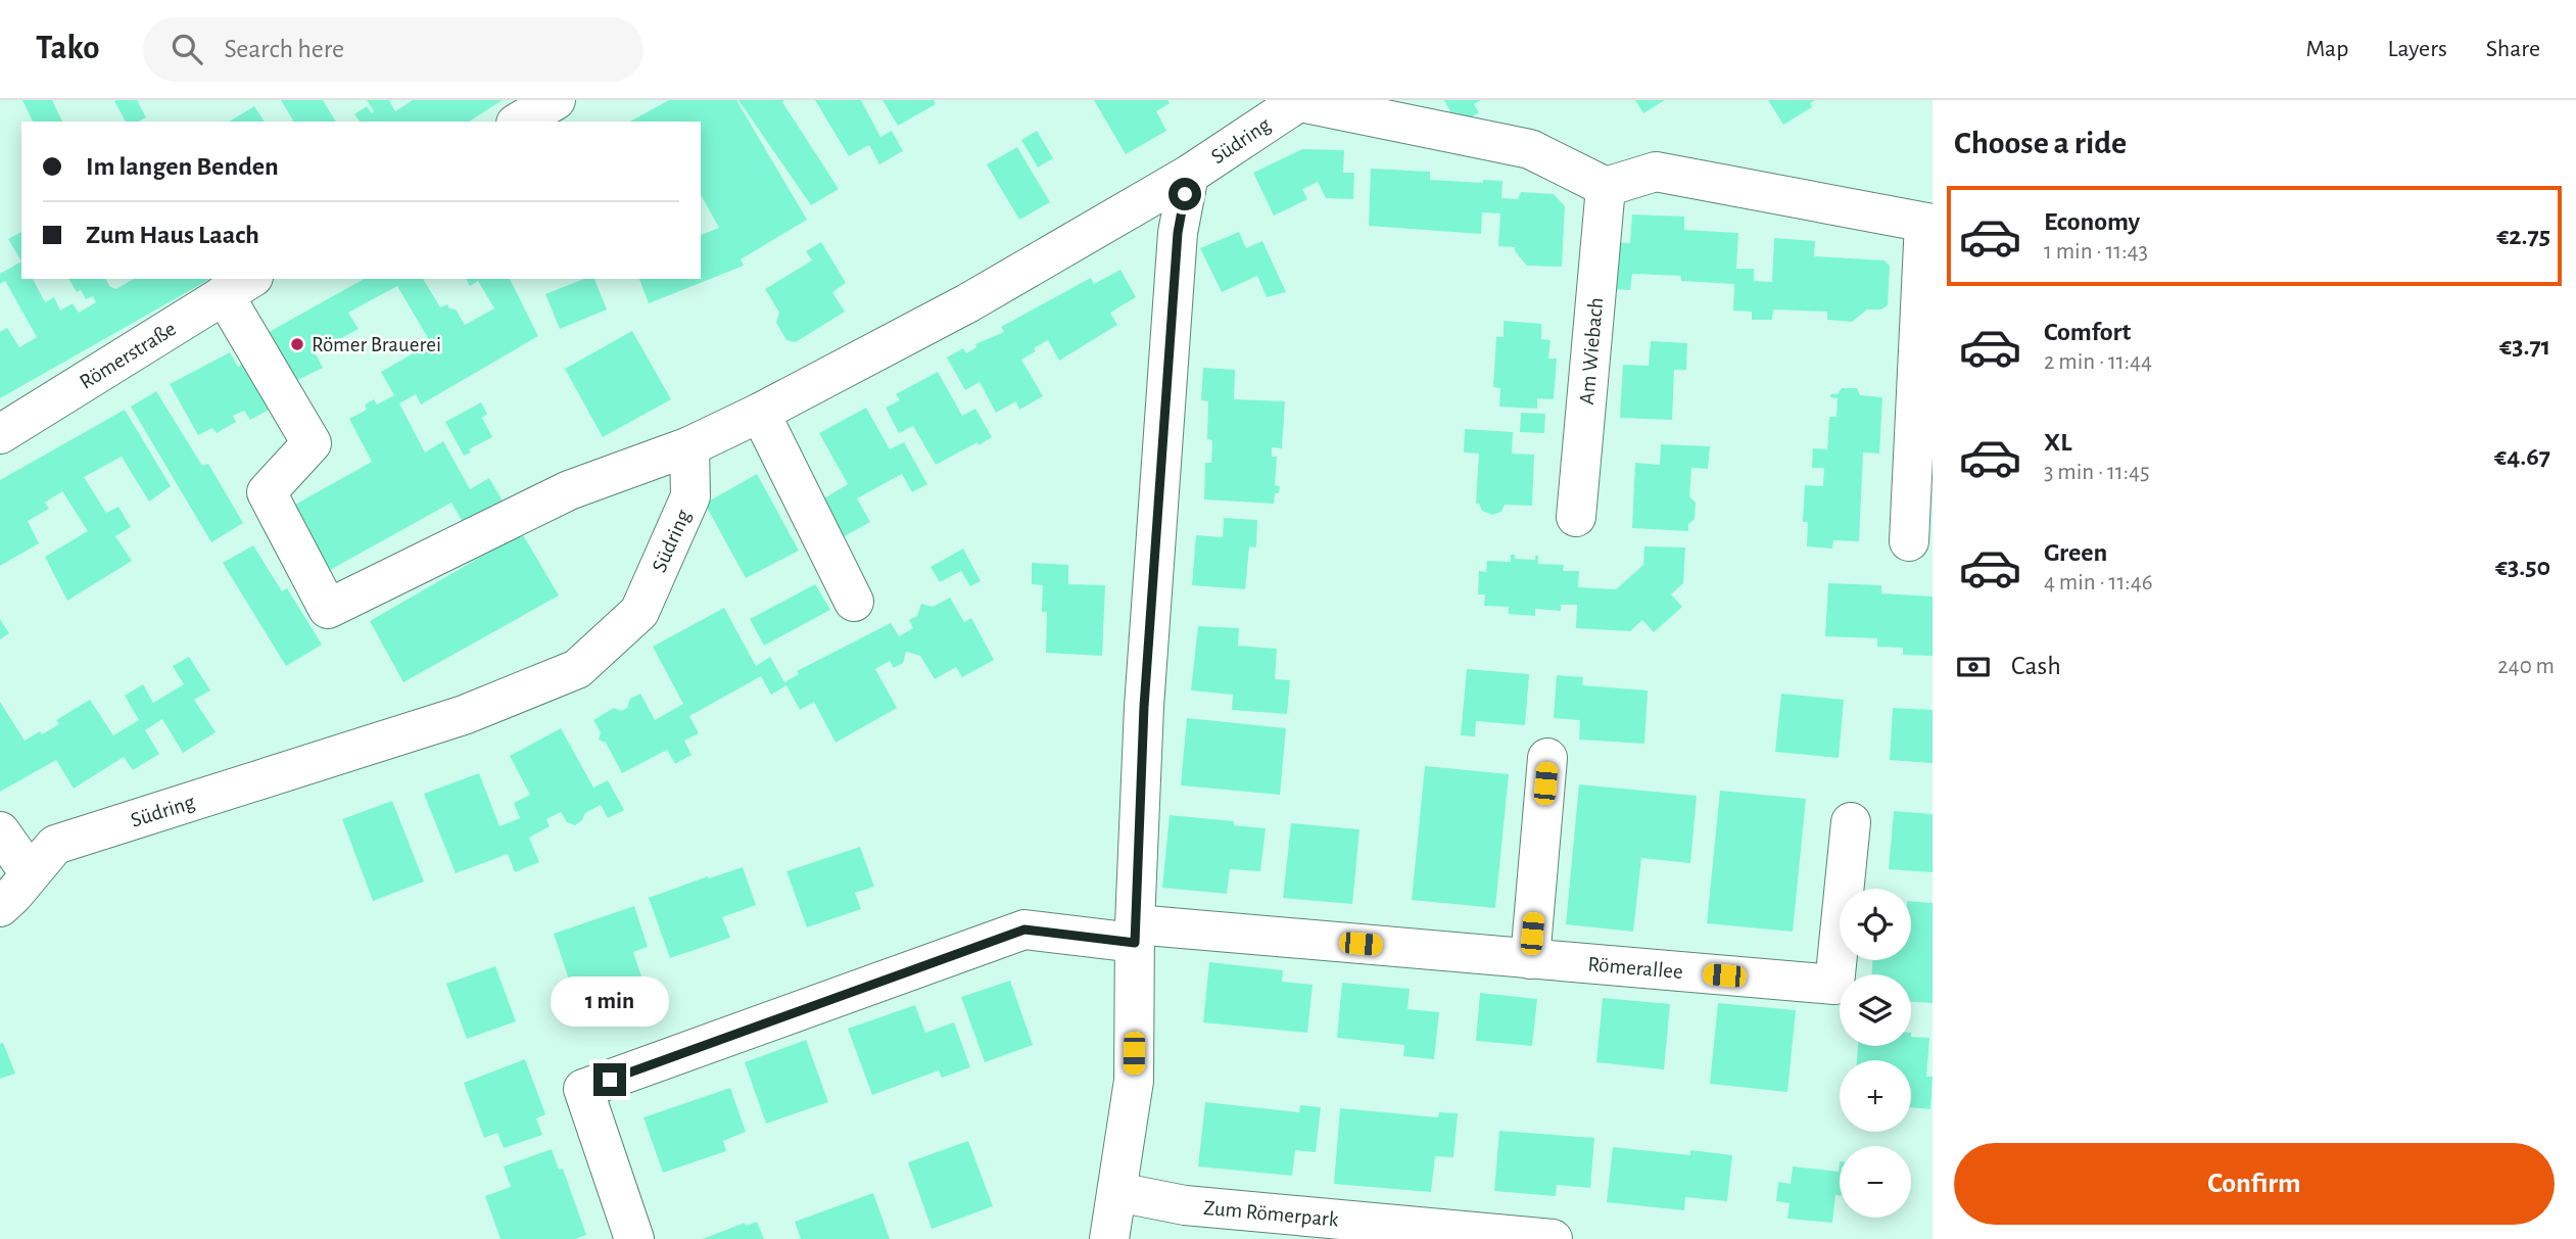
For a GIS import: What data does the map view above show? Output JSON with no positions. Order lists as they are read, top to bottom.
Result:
{
  "streets": {
    "street": [
      "Südring",
      "Am Wiebach",
      "Römerstraße",
      "Römerallee",
      "Zum Römerpark"
    ]
  },
  "places": ["Römer Brauerei"],
  "page": {
    "header": "Tako",
    "search": "Search here",
    "nav": ["Map", "Layers", "Share"],
    "heading": "Choose a ride",
    "banner": ["Im langen Benden", "Zum Haus Laach"],
    "list": [
      {
        "name": "Economy",
        "note": "1 min · 11:43",
        "value": "€2.75"
      },
      {
        "name": "Comfort",
        "note": "2 min · 11:44",
        "value": "€3.71"
      },
      {
        "name": "XL",
        "note": "3 min · 11:45",
        "value": "€4.67"
      },
      {
        "name": "Green",
        "note": "4 min · 11:46",
        "value": "€3.50"
      }
    ],
    "pay": ["Cash", "240 m"],
    "map_buttons": ["+", "−"],
    "bubble": "1 min",
    "buttons": "Confirm"
  }
}
